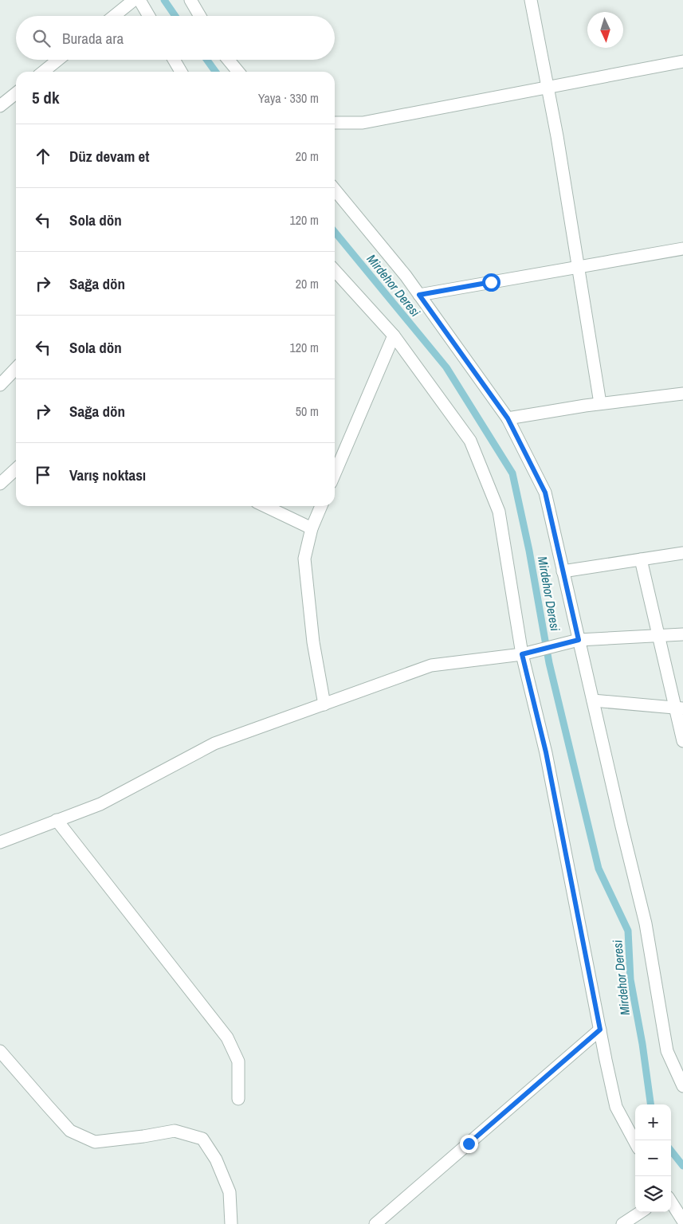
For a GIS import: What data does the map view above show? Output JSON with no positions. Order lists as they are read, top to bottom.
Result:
{
  "water": ["Mirdehor Deresi"],
  "north": "bottom",
  "page": {
    "search": "Burada ara",
    "heading": ["5 dk", "Yaya · 330 m"],
    "list": [
      ["Düz devam et", "20 m"],
      ["Sola dön", "120 m"],
      ["Sağa dön", "20 m"],
      ["Sola dön", "120 m"],
      ["Sağa dön", "50 m"],
      "Varış noktası"
    ],
    "map_buttons": ["+", "−"]
  }
}
